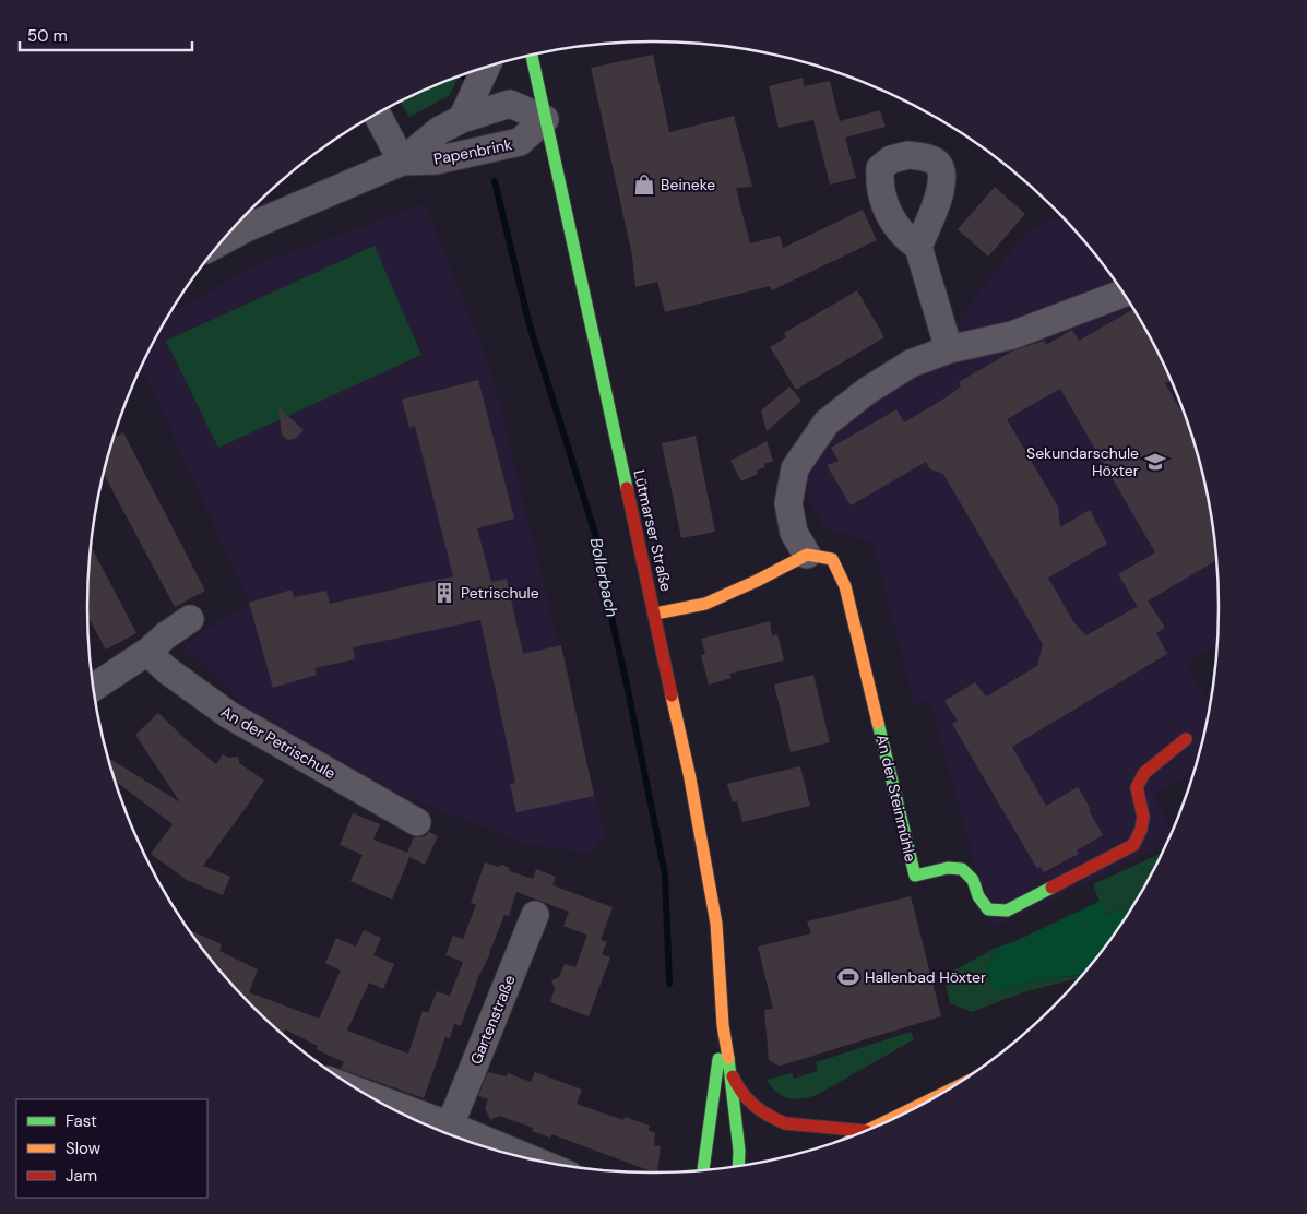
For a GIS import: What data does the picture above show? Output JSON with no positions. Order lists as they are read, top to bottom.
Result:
{
  "streets": {
    "main road": ["Lütmarser Straße", "An der Steinmühle"],
    "street": ["Papenbrink", "An der Petrischule", "Gartenstraße"]
  },
  "crossings": [
    ["Papenbrink", "Lütmarser Straße"]
  ],
  "water": ["Bollerbach"],
  "places": {
    "shop": ["Beineke"],
    "school or university": ["Sekundarschule Höxter"],
    "building": ["Petrischule"],
    "sports": ["Hallenbad Höxter"]
  },
  "legend": ["Fast", "Slow", "Jam"],
  "scale_bar": "50 m"
}
